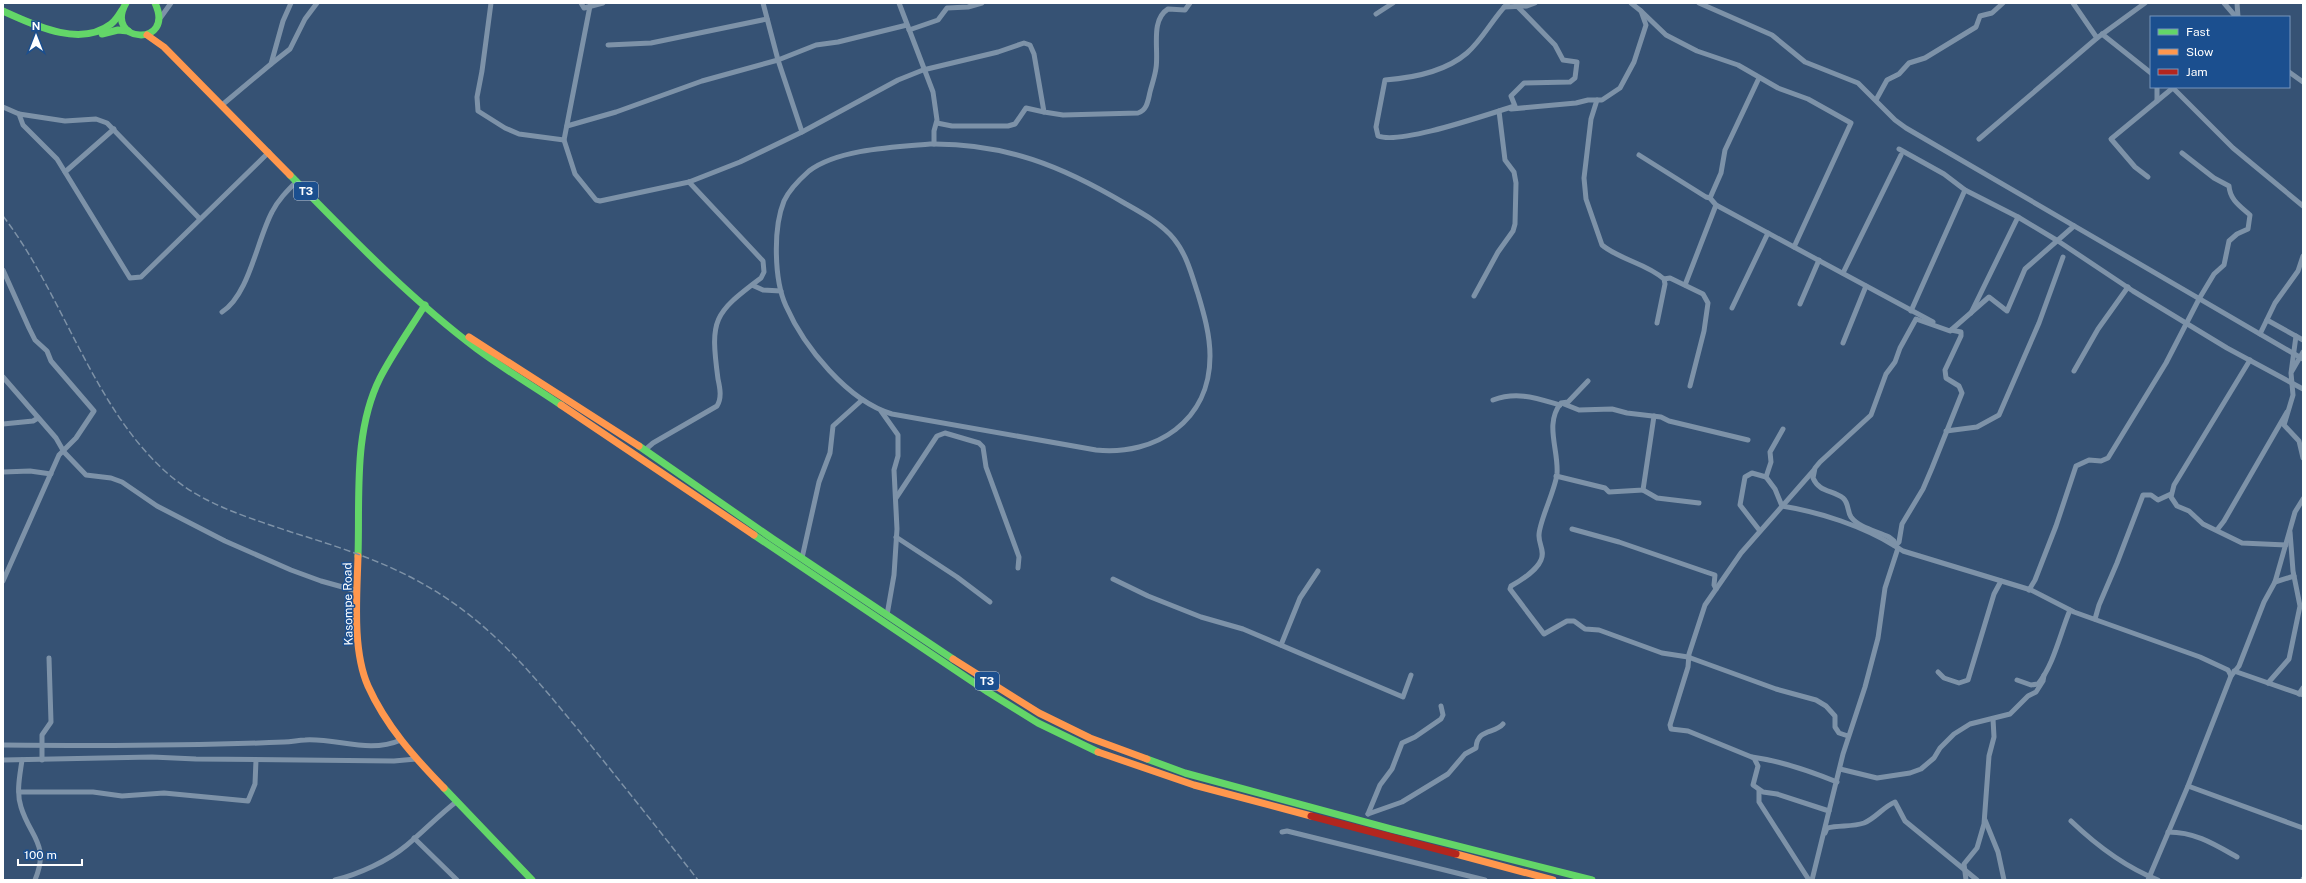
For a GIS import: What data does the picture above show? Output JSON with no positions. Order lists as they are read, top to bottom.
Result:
{
  "streets": {
    "main road": ["T3", "Kasompe Road"]
  },
  "crossings": [
    ["T3", "Kasompe Road"]
  ],
  "legend": ["Fast", "Slow", "Jam"],
  "scale_bar": "100 m",
  "north": "top"
}
